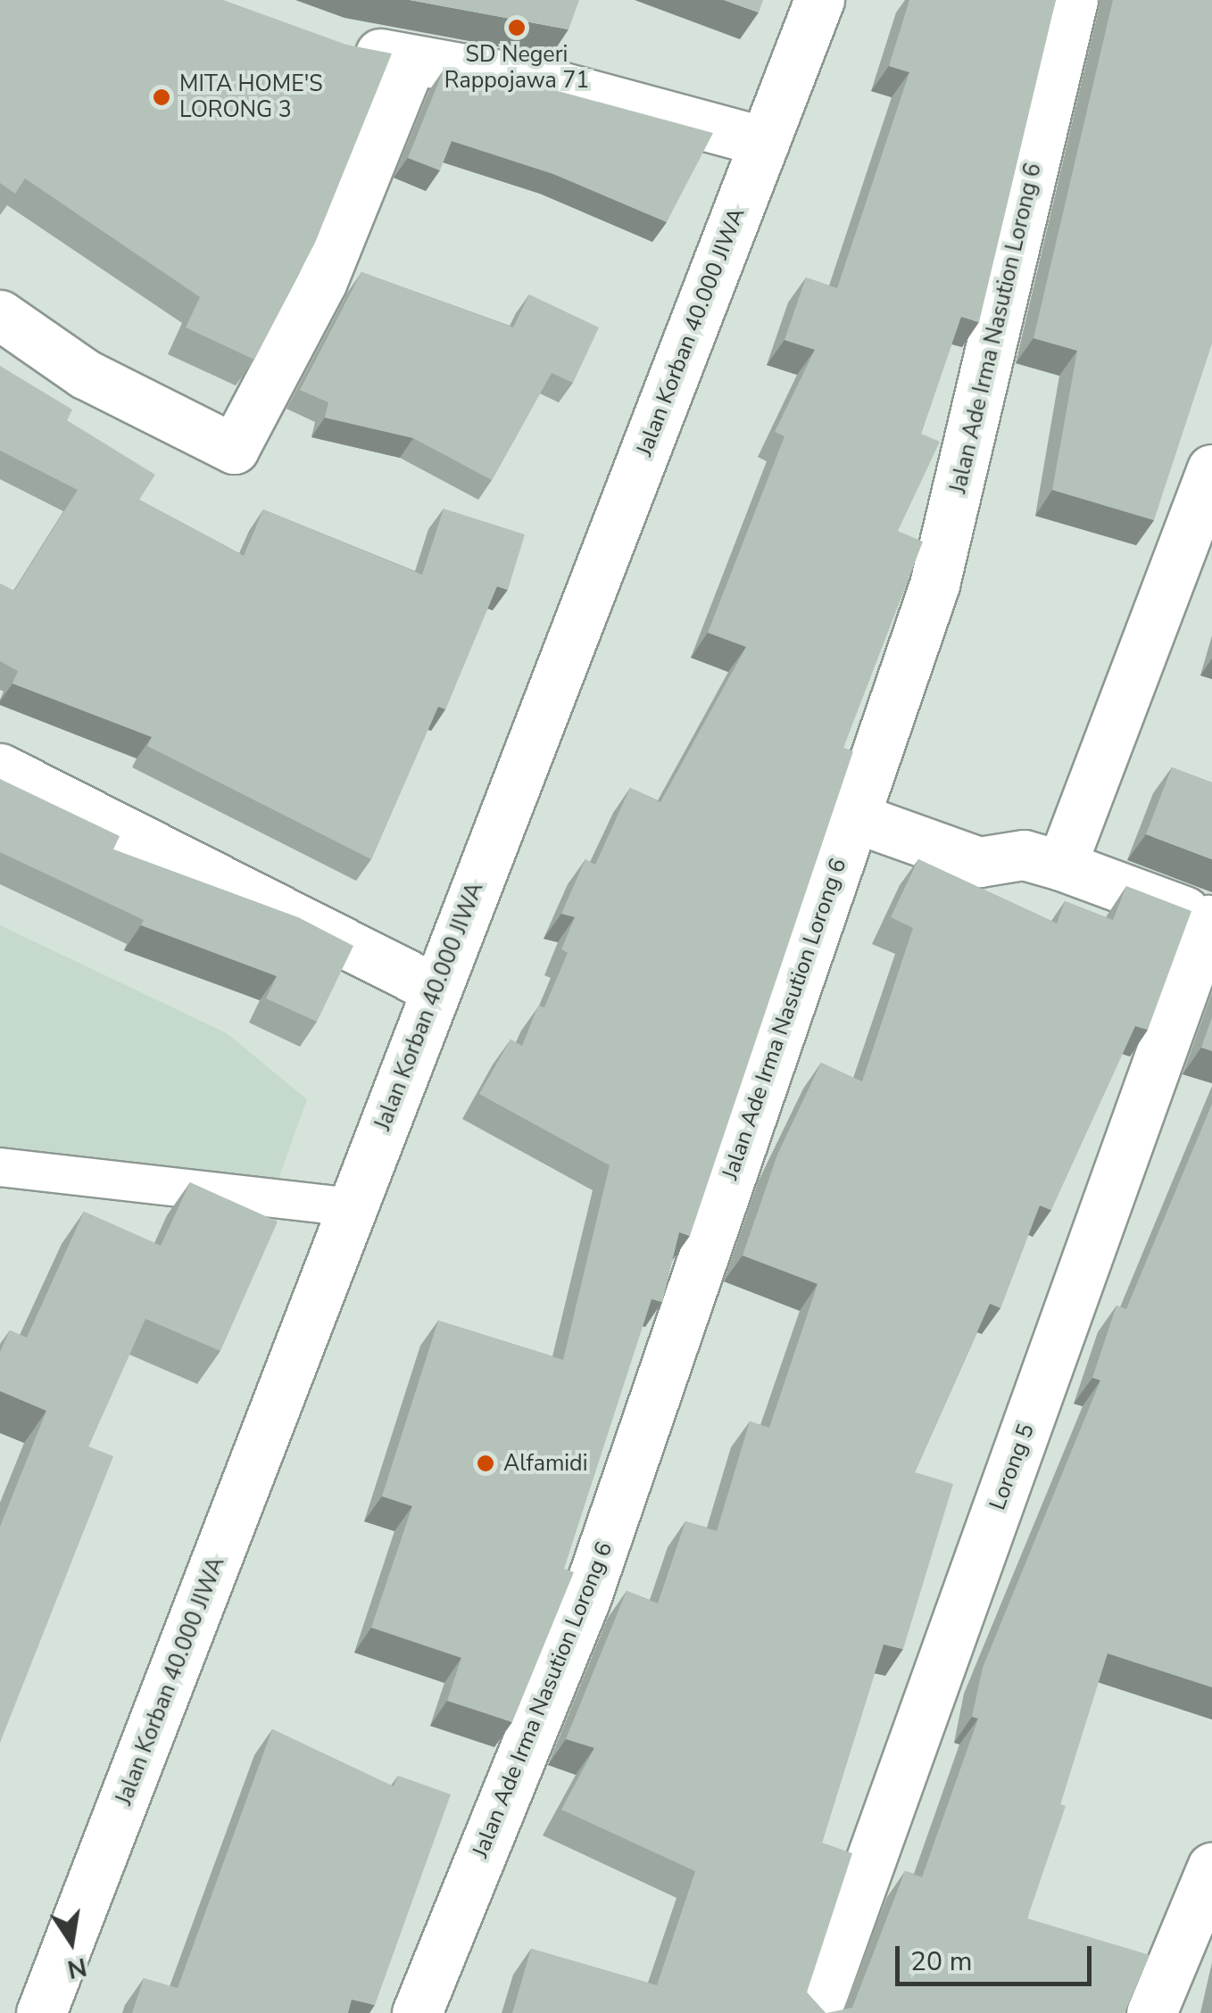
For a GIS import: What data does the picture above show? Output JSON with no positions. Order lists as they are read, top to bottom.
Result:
{
  "streets": {
    "street": ["Jalan Ade Irma Nasution Lorong 6", "Jalan Korban 40.000 JIWA", "Lorong 5"]
  },
  "places": ["SD Negeri Rappojawa 71", "MITA HOME'S LORONG 3", "Alfamidi"],
  "scale_bar": "20 m",
  "north": "bottom"
}
